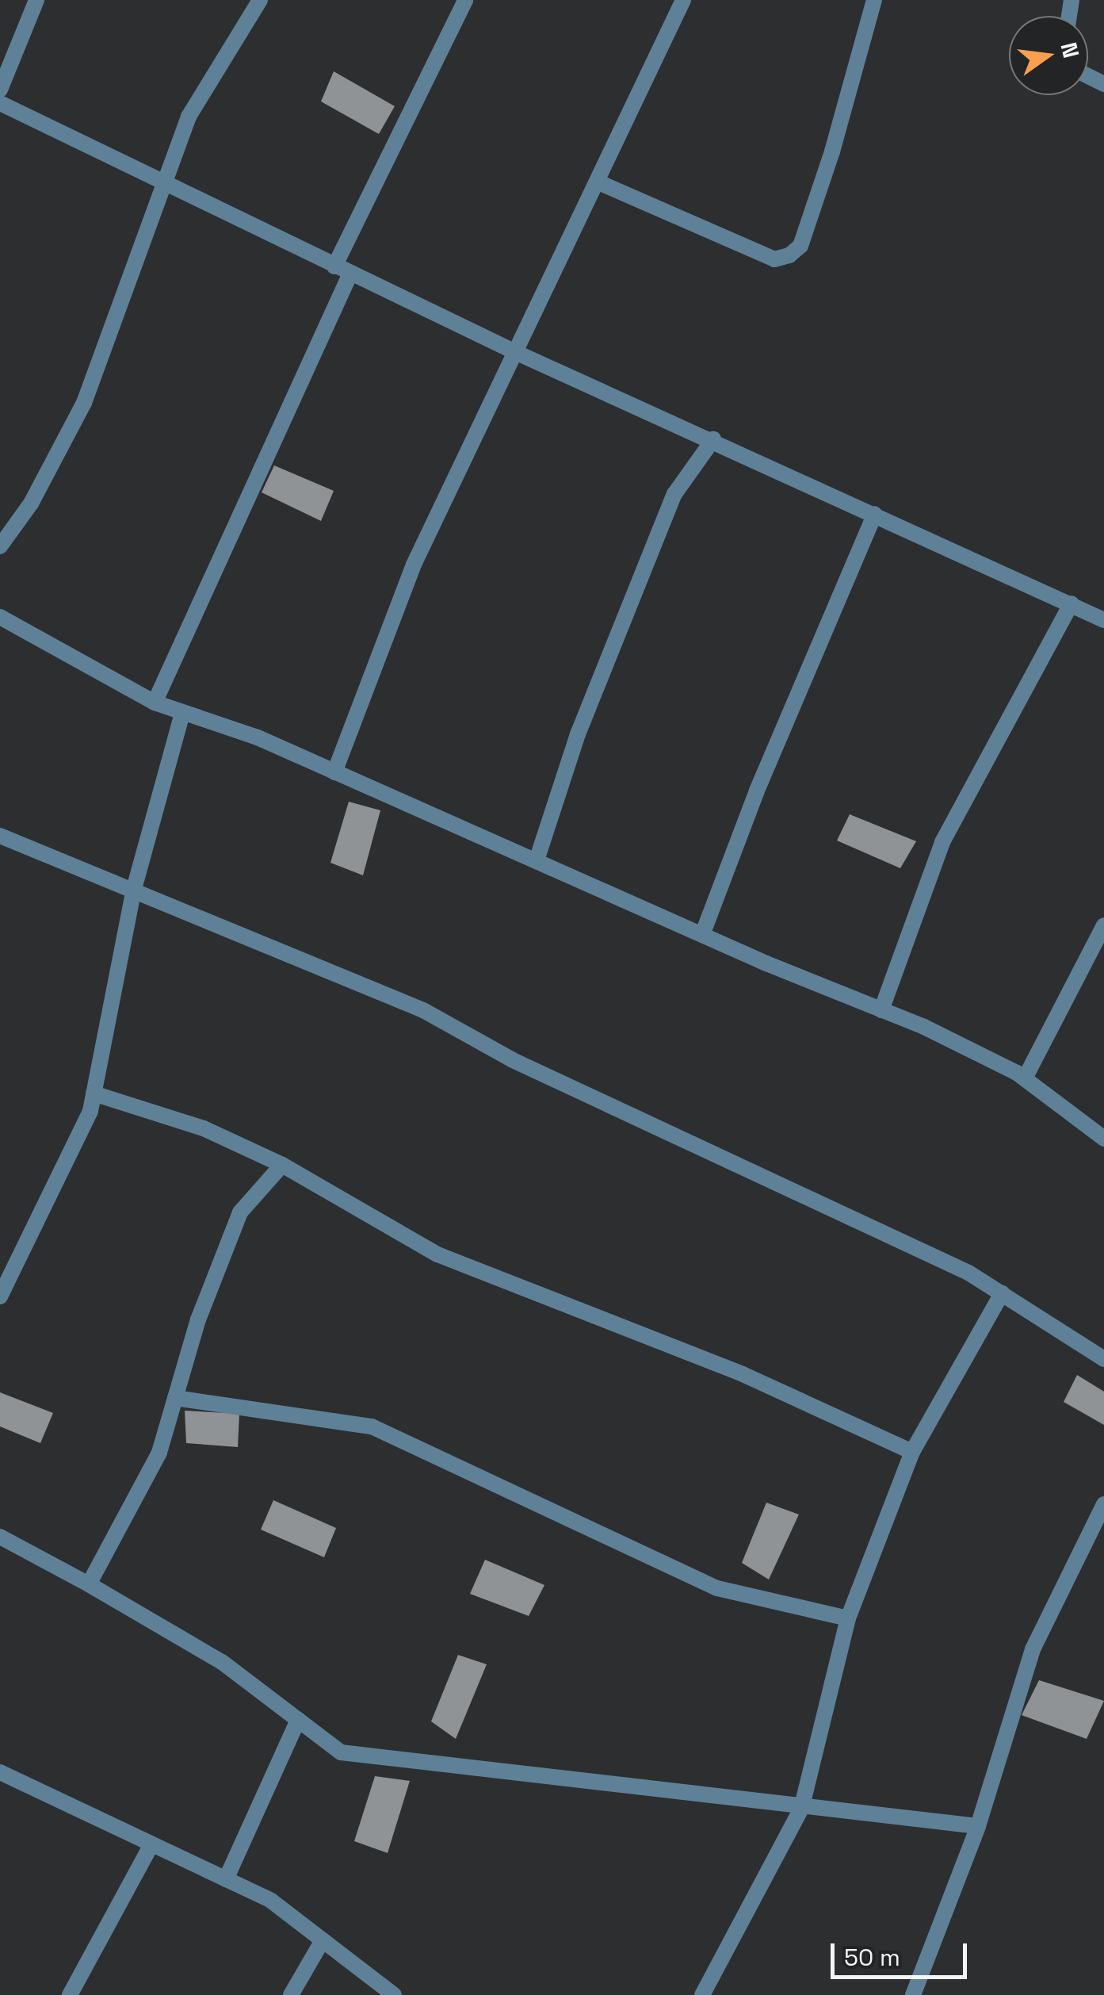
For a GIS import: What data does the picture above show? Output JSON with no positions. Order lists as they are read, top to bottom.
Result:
{
  "scale_bar": "50 m",
  "north": "right"
}
